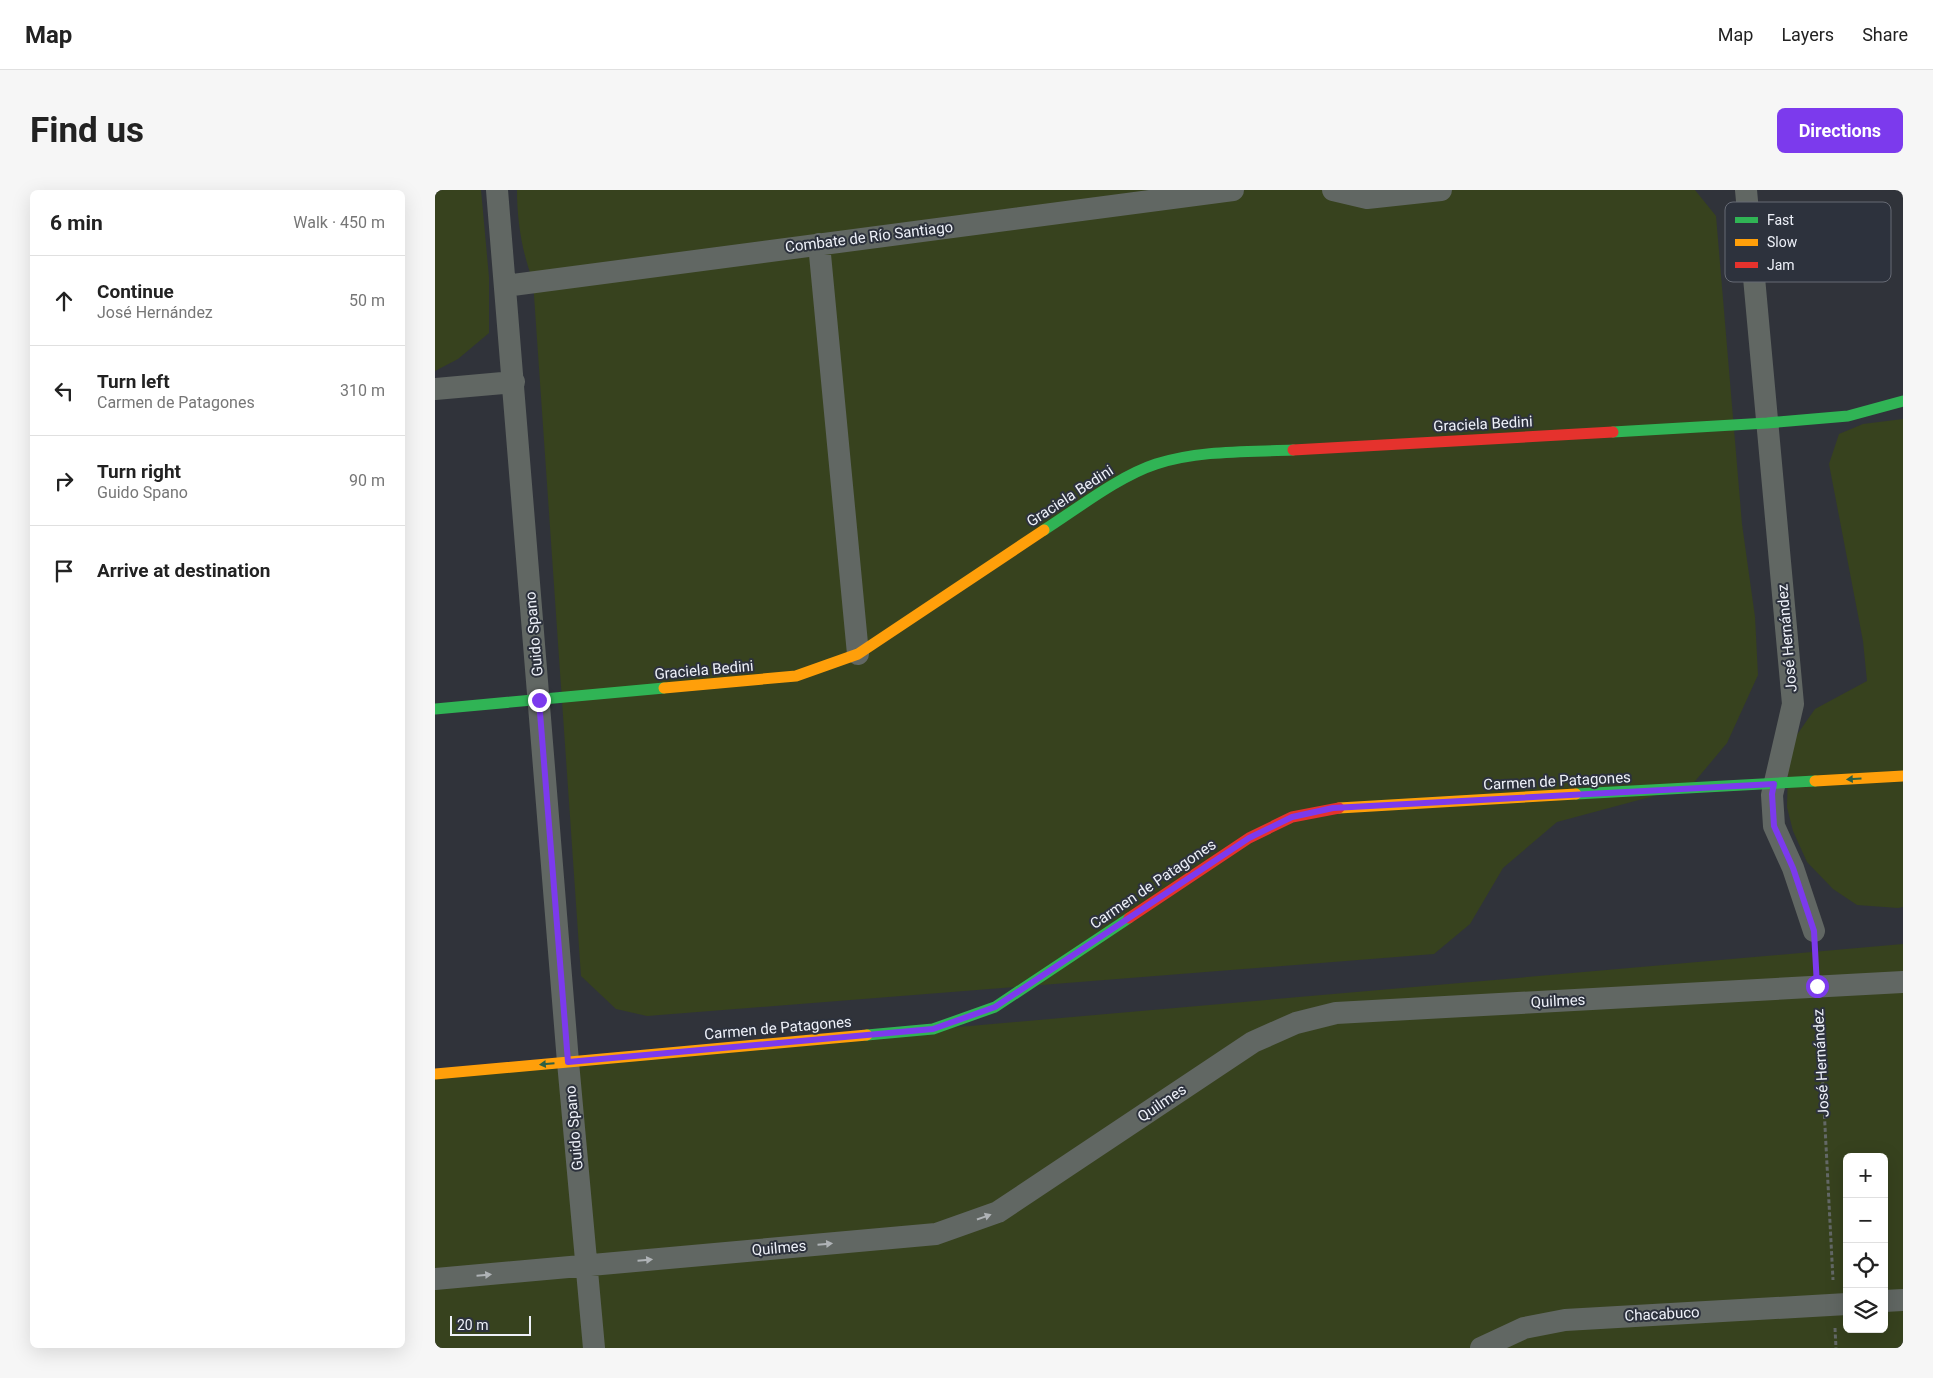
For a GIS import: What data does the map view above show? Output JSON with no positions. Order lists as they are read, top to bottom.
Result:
{
  "streets": {
    "street": [
      "Combate de Río Santiago",
      "Graciela Bedini",
      "Guido Spano",
      "José Hernández",
      "Carmen de Patagones",
      "Quilmes",
      "Chacabuco"
    ]
  },
  "crossings": [
    ["Combate de Río Santiago", "Guido Spano"],
    ["Graciela Bedini", "Guido Spano"],
    ["Graciela Bedini", "José Hernández"],
    ["Guido Spano", "Carmen de Patagones"],
    ["Guido Spano", "Quilmes"],
    ["José Hernández", "Carmen de Patagones"],
    ["José Hernández", "Quilmes"],
    ["José Hernández", "Chacabuco"]
  ],
  "one_way": ["Quilmes"],
  "legend": ["Fast", "Slow", "Jam"],
  "scale_bar": "20 m",
  "page": {
    "header": "Map",
    "nav": ["Map", "Layers", "Share"],
    "buttons": "Directions",
    "title": "Find us",
    "heading": ["6 min", "Walk · 450 m"],
    "list": [
      ["Continue", "José Hernández", "50 m"],
      ["Turn left", "Carmen de Patagones", "310 m"],
      ["Turn right", "Guido Spano", "90 m"],
      "Arrive at destination"
    ],
    "map_buttons": ["+", "−"],
    "scale": "20 m"
  }
}
